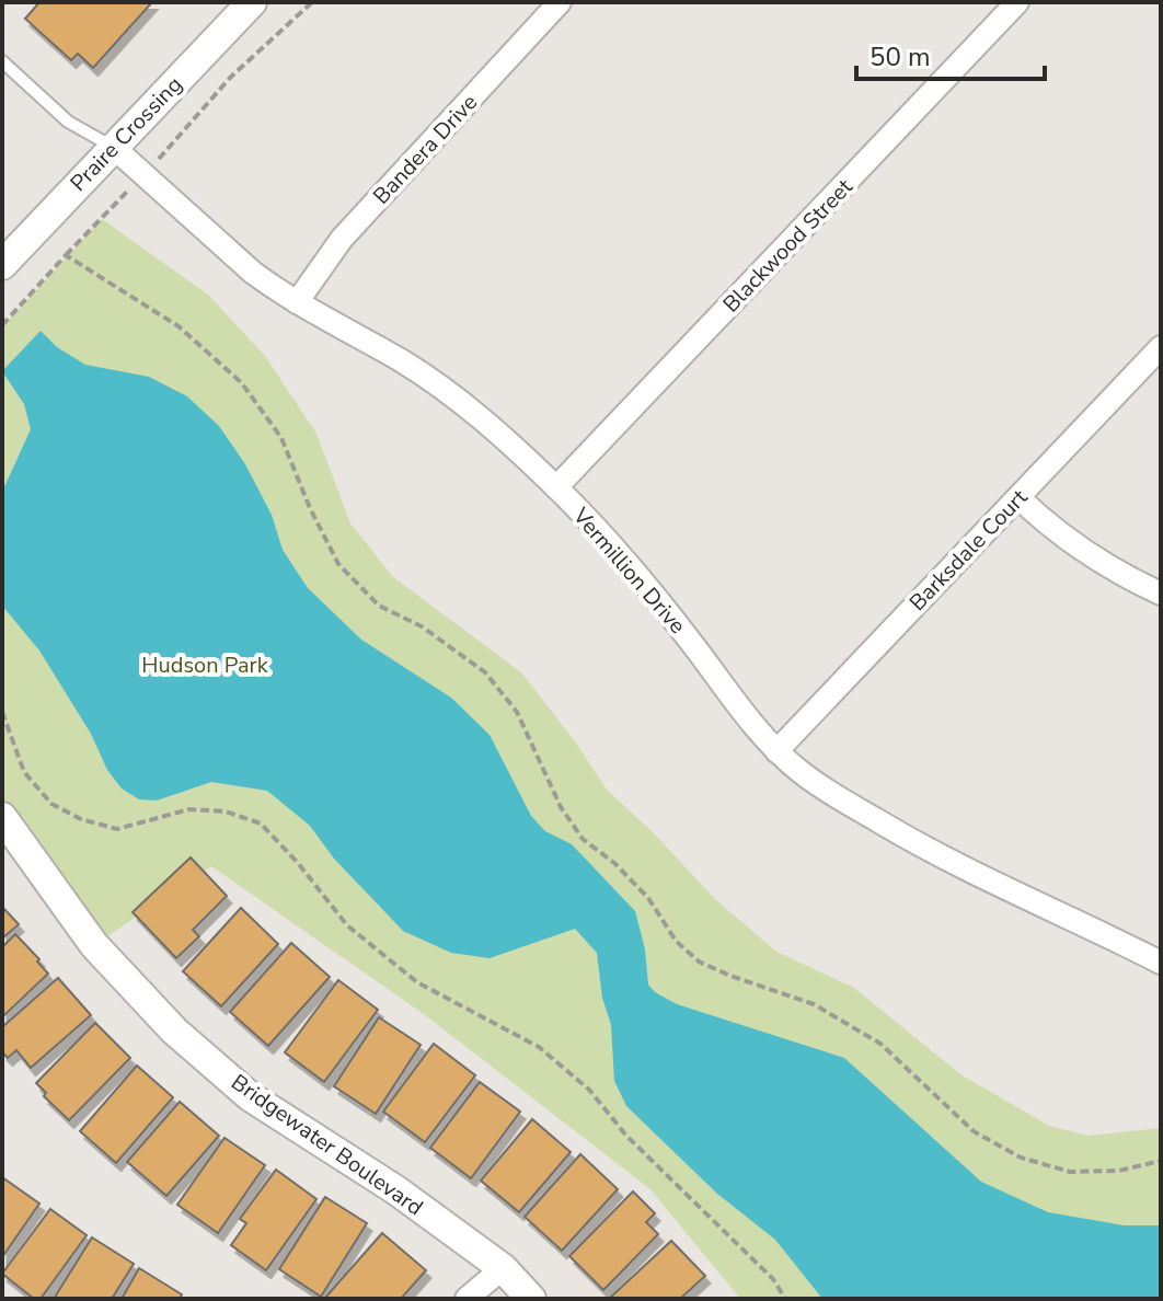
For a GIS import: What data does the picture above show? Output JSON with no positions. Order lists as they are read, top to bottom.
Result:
{
  "streets": {
    "street": [
      "Praire Crossing",
      "Bandera Drive",
      "Blackwood Street",
      "Barksdale Court",
      "Vermillion Drive",
      "Bridgewater Boulevard"
    ]
  },
  "crossings": [
    ["Praire Crossing", "Vermillion Drive"],
    ["Bandera Drive", "Vermillion Drive"],
    ["Blackwood Street", "Vermillion Drive"],
    ["Barksdale Court", "Vermillion Drive"]
  ],
  "parks": ["Hudson Park"],
  "scale_bar": "50 m"
}
